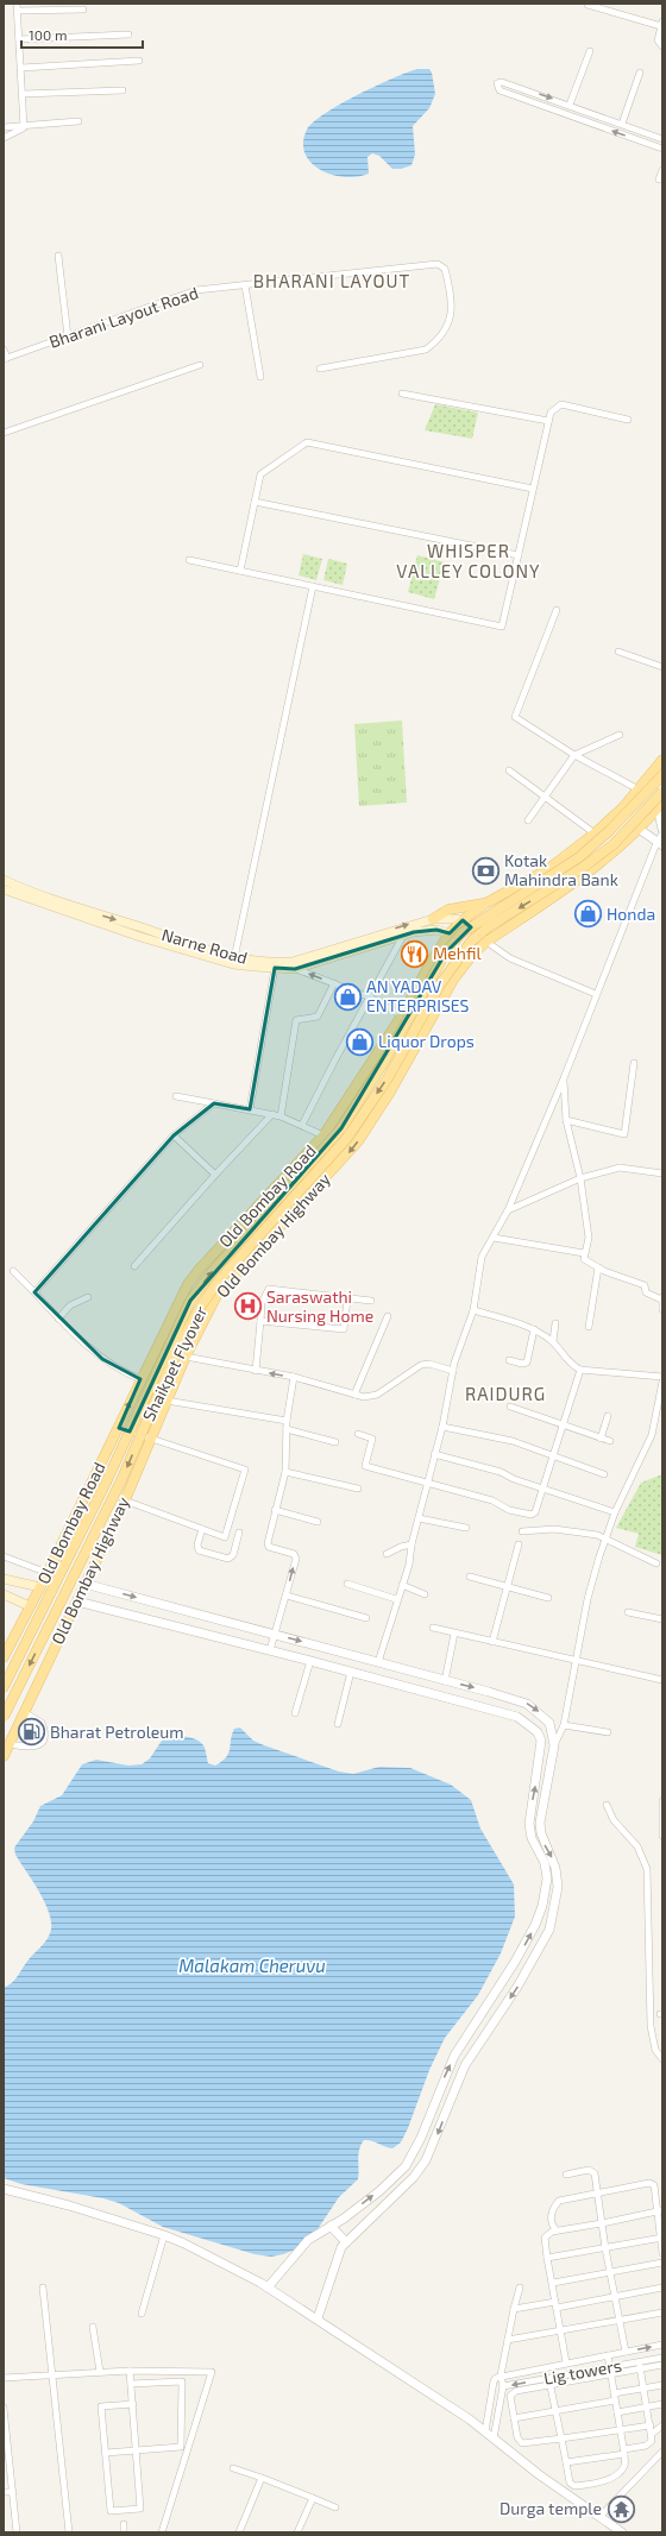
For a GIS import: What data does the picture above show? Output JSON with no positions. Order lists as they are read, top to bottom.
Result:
{
  "streets": {
    "main road": [
      "Narne Road",
      "Old Bombay Road",
      "Old Bombay Highway",
      "Shaikpet Flyover"
    ],
    "street": ["Bharani Layout Road", "Lig towers"]
  },
  "crossings": [
    ["Narne Road", "Old Bombay Road"]
  ],
  "one_way": ["Old Bombay Highway"],
  "districts": ["BHARANI LAYOUT", "WHISPER VALLEY COLONY", "RAIDURG"],
  "water": ["Malakam Cheruvu"],
  "places": {
    "bank": ["Kotak Mahindra Bank"],
    "shop": ["Honda", "AN YADAV ENTERPRISES", "Liquor Drops"],
    "restaurant": ["Mehfil"],
    "hospital": ["Saraswathi Nursing Home"],
    "fuel station": ["Bharat Petroleum"],
    "temple": ["Durga temple"]
  },
  "scale_bar": "100 m"
}
